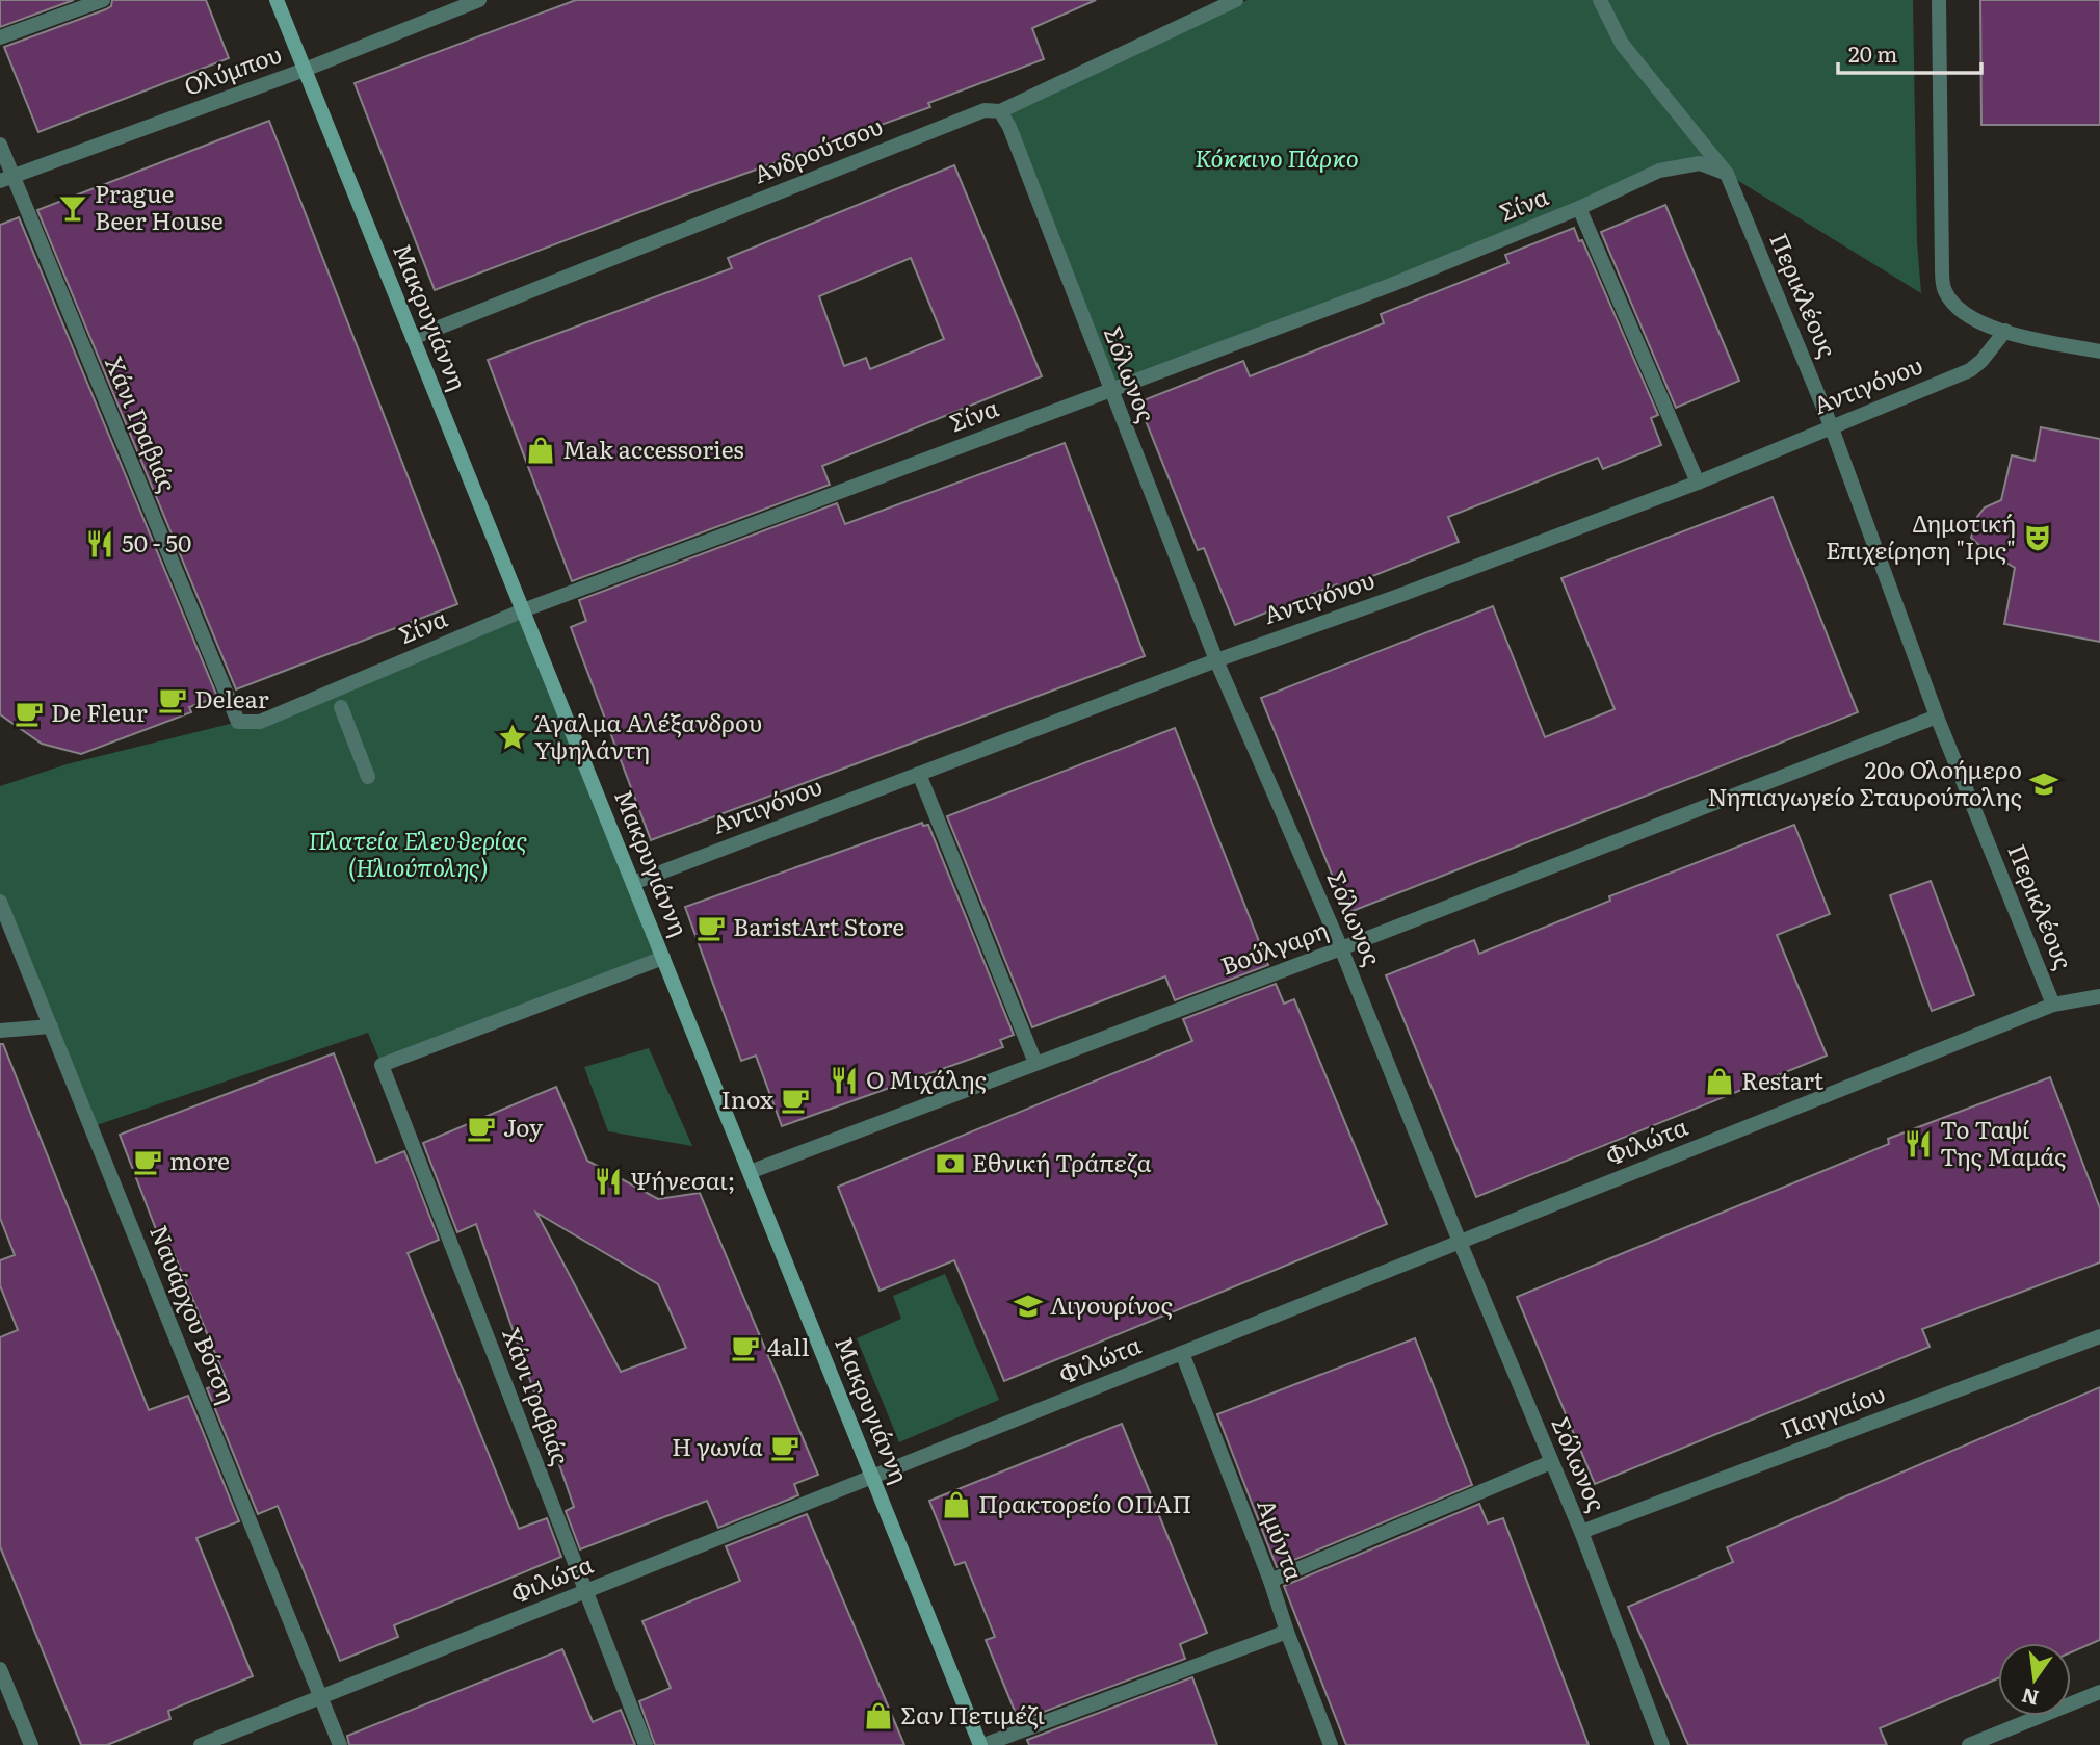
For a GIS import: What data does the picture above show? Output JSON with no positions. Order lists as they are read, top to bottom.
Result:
{
  "streets": {
    "main road": ["Μακρυγιάννη"],
    "street": [
      "Ολύμπου",
      "Ανδρούτσου",
      "Σίνα",
      "Περικλέους",
      "Σόλωνος",
      "Αντιγόνου",
      "Χάνι Γραβιάς",
      "Βούλγαρη",
      "Φιλώτα",
      "Ναυάρχου Βότση",
      "Παγγαίου",
      "Αμύντα"
    ]
  },
  "crossings": [
    ["Ολύμπου", "Μακρυγιάννη"],
    ["Ολύμπου", "Χάνι Γραβιάς"],
    ["Ανδρούτσου", "Μακρυγιάννη"],
    ["Ανδρούτσου", "Σόλωνος"],
    ["Σίνα", "Περικλέους"],
    ["Σίνα", "Μακρυγιάννη"],
    ["Σίνα", "Σόλωνος"],
    ["Σίνα", "Χάνι Γραβιάς"],
    ["Περικλέους", "Αντιγόνου"],
    ["Περικλέους", "Βούλγαρη"],
    ["Περικλέους", "Φιλώτα"],
    ["Μακρυγιάννη", "Αντιγόνου"],
    ["Μακρυγιάννη", "Χάνι Γραβιάς"],
    ["Μακρυγιάννη", "Βούλγαρη"],
    ["Μακρυγιάννη", "Φιλώτα"],
    ["Σόλωνος", "Αντιγόνου"],
    ["Σόλωνος", "Βούλγαρη"],
    ["Σόλωνος", "Φιλώτα"],
    ["Σόλωνος", "Παγγαίου"],
    ["Χάνι Γραβιάς", "Φιλώτα"],
    ["Φιλώτα", "Ναυάρχου Βότση"],
    ["Φιλώτα", "Αμύντα"]
  ],
  "parks": ["Κόκκινο Πάρκο", "Πλατεία Ελευθερίας (Ηλιούπολης)"],
  "places": {
    "bar": ["Prague Beer House"],
    "shop": [
      "Mak accessories",
      "Restart",
      "Πρακτορείο ΟΠΑΠ",
      "Σαν Πετιμέζι"
    ],
    "theatre": ["Δημοτική Επιχείρηση \"Ιρις\""],
    "restaurant": [
      "50 - 50",
      "Ο Μιχάλης",
      "Το Ταψί Της Μαμάς",
      "Ψήνεσαι;"
    ],
    "cafe": [
      "Delear",
      "De Fleur",
      "BaristArt Store",
      "Inox",
      "Joy",
      "more",
      "4all",
      "Η γωνία"
    ],
    "place": ["Άγαλμα Αλέξανδρου Υψηλάντη"],
    "school or university": ["20ο Ολοήμερο Νηπιαγωγείο Σταυρούπολης", "Λιγουρίνος"],
    "bank": ["Εθνική Τράπεζα"]
  },
  "scale_bar": "20 m",
  "north": "bottom"
}
